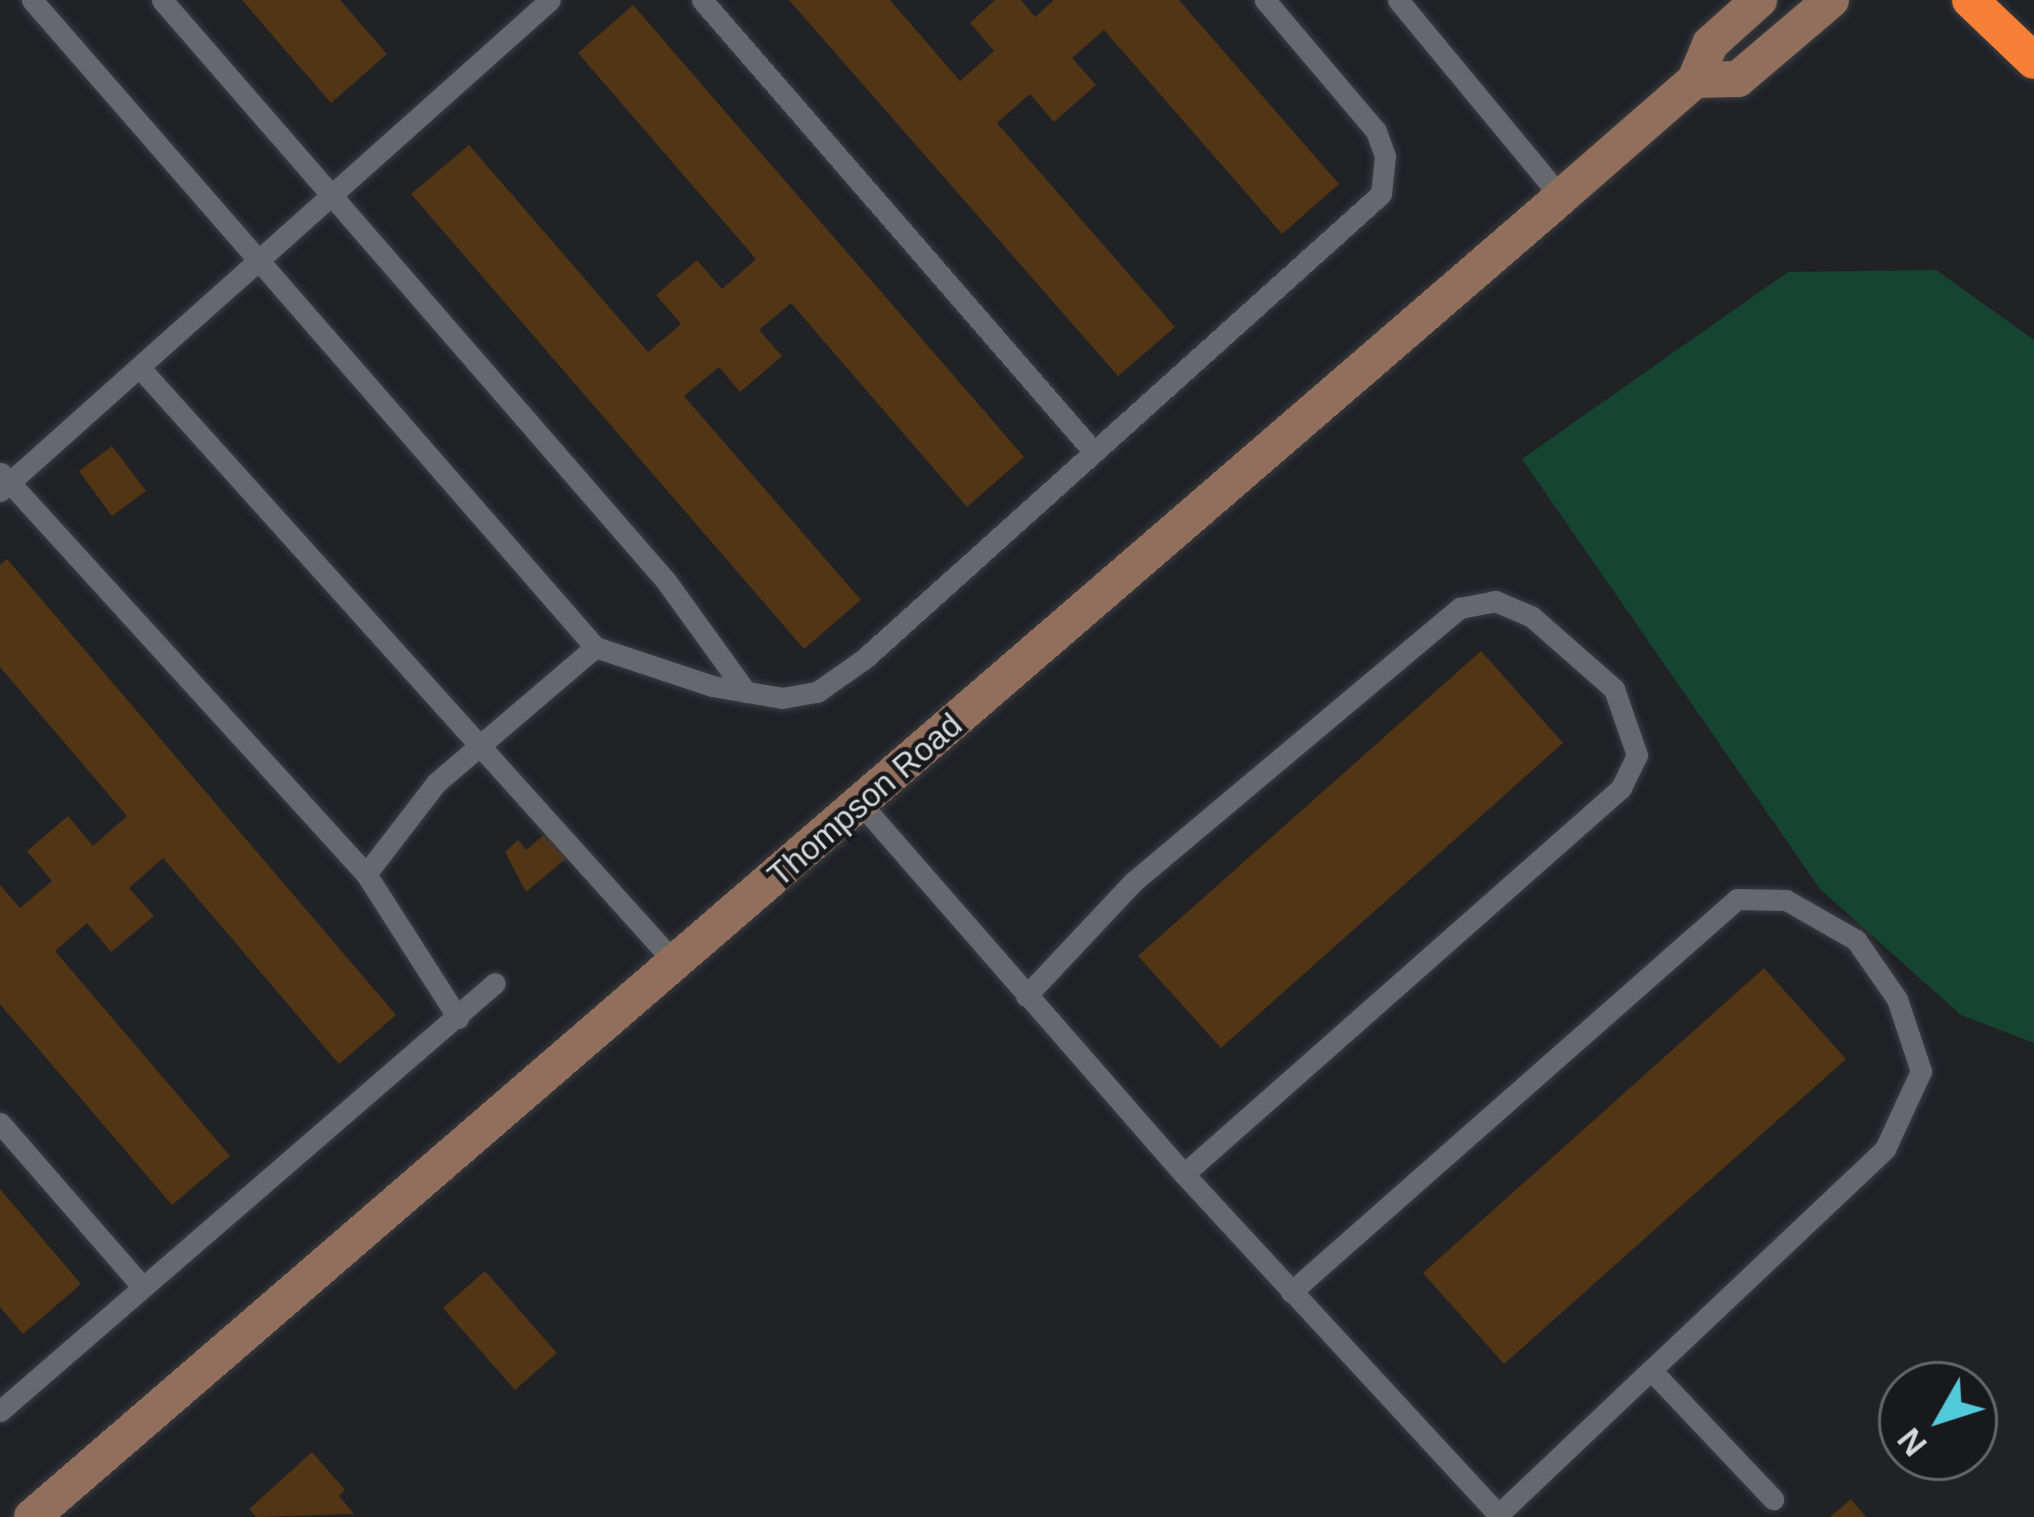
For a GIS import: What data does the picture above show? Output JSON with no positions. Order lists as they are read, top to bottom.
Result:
{
  "streets": {
    "main road": ["Thompson Road"]
  },
  "north": "bottom left"
}
